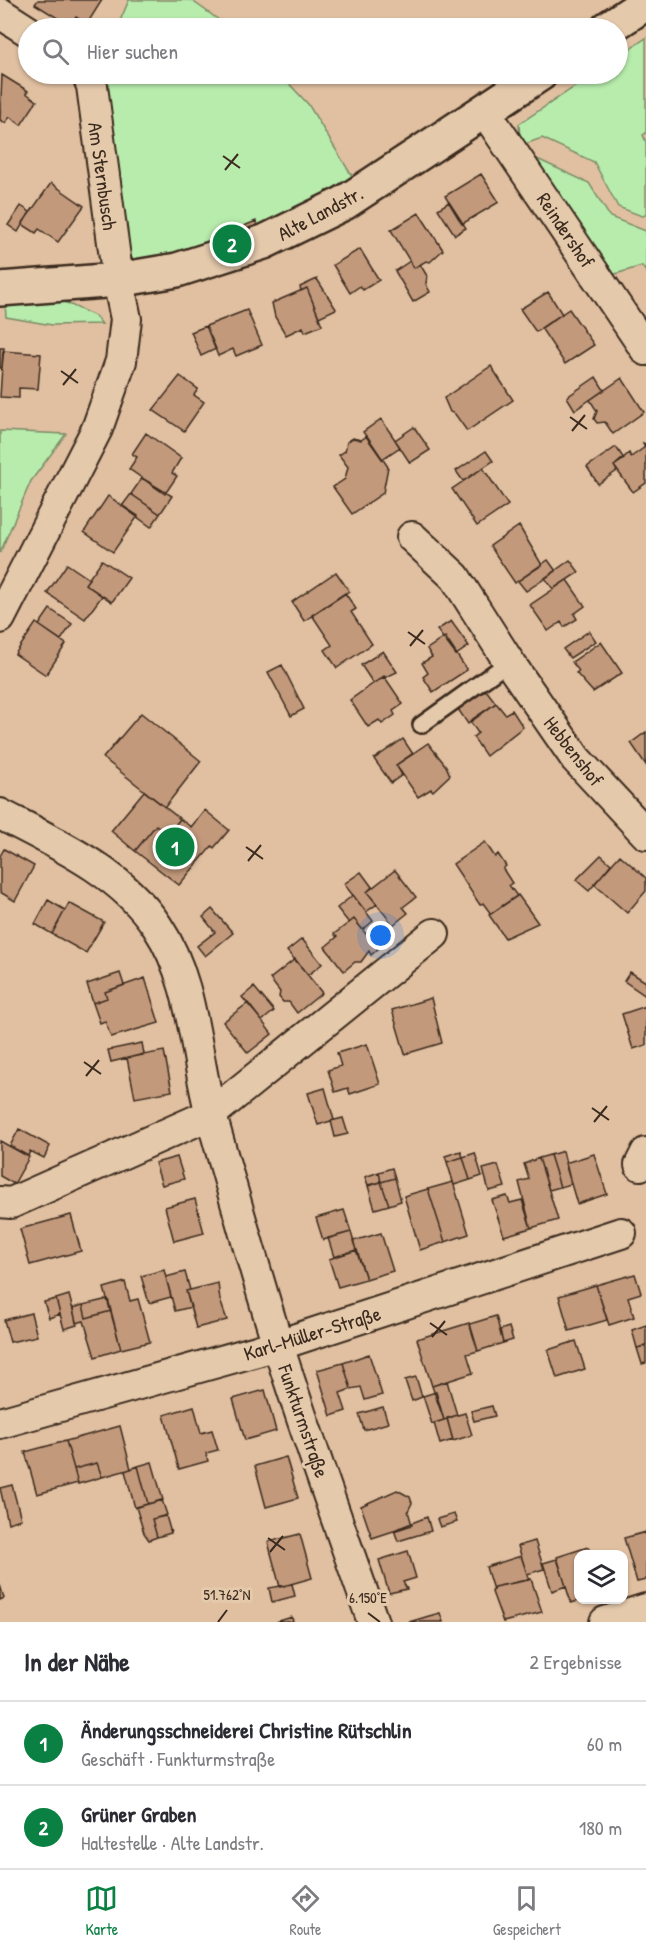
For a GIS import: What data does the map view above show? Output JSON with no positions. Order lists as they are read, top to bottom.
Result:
{
  "streets": {
    "street": [
      "Am Sternbusch",
      "Alte Landstr.",
      "Reindershof",
      "Hebbenshof",
      "Karl-Müller-Straße",
      "Funkturmstraße"
    ]
  },
  "crossings": [
    ["Am Sternbusch", "Alte Landstr."],
    ["Alte Landstr.", "Reindershof"],
    ["Karl-Müller-Straße", "Funkturmstraße"]
  ],
  "page": {
    "search": "Hier suchen",
    "pins": ["2", "1"],
    "heading": ["In der Nähe", "2 Ergebnisse"],
    "list": [
      {
        "mark": "1",
        "name": "Änderungsschneiderei Christine Rütschlin",
        "note": "Geschäft · Funkturmstraße",
        "value": "60 m"
      },
      {
        "mark": "2",
        "name": "Grüner Graben",
        "note": "Haltestelle · Alte Landstr.",
        "value": "180 m"
      }
    ],
    "nav": ["Karte", "Route", "Gespeichert"]
  },
  "coordinates": ["51.762°N", "6.150°E"]
}
